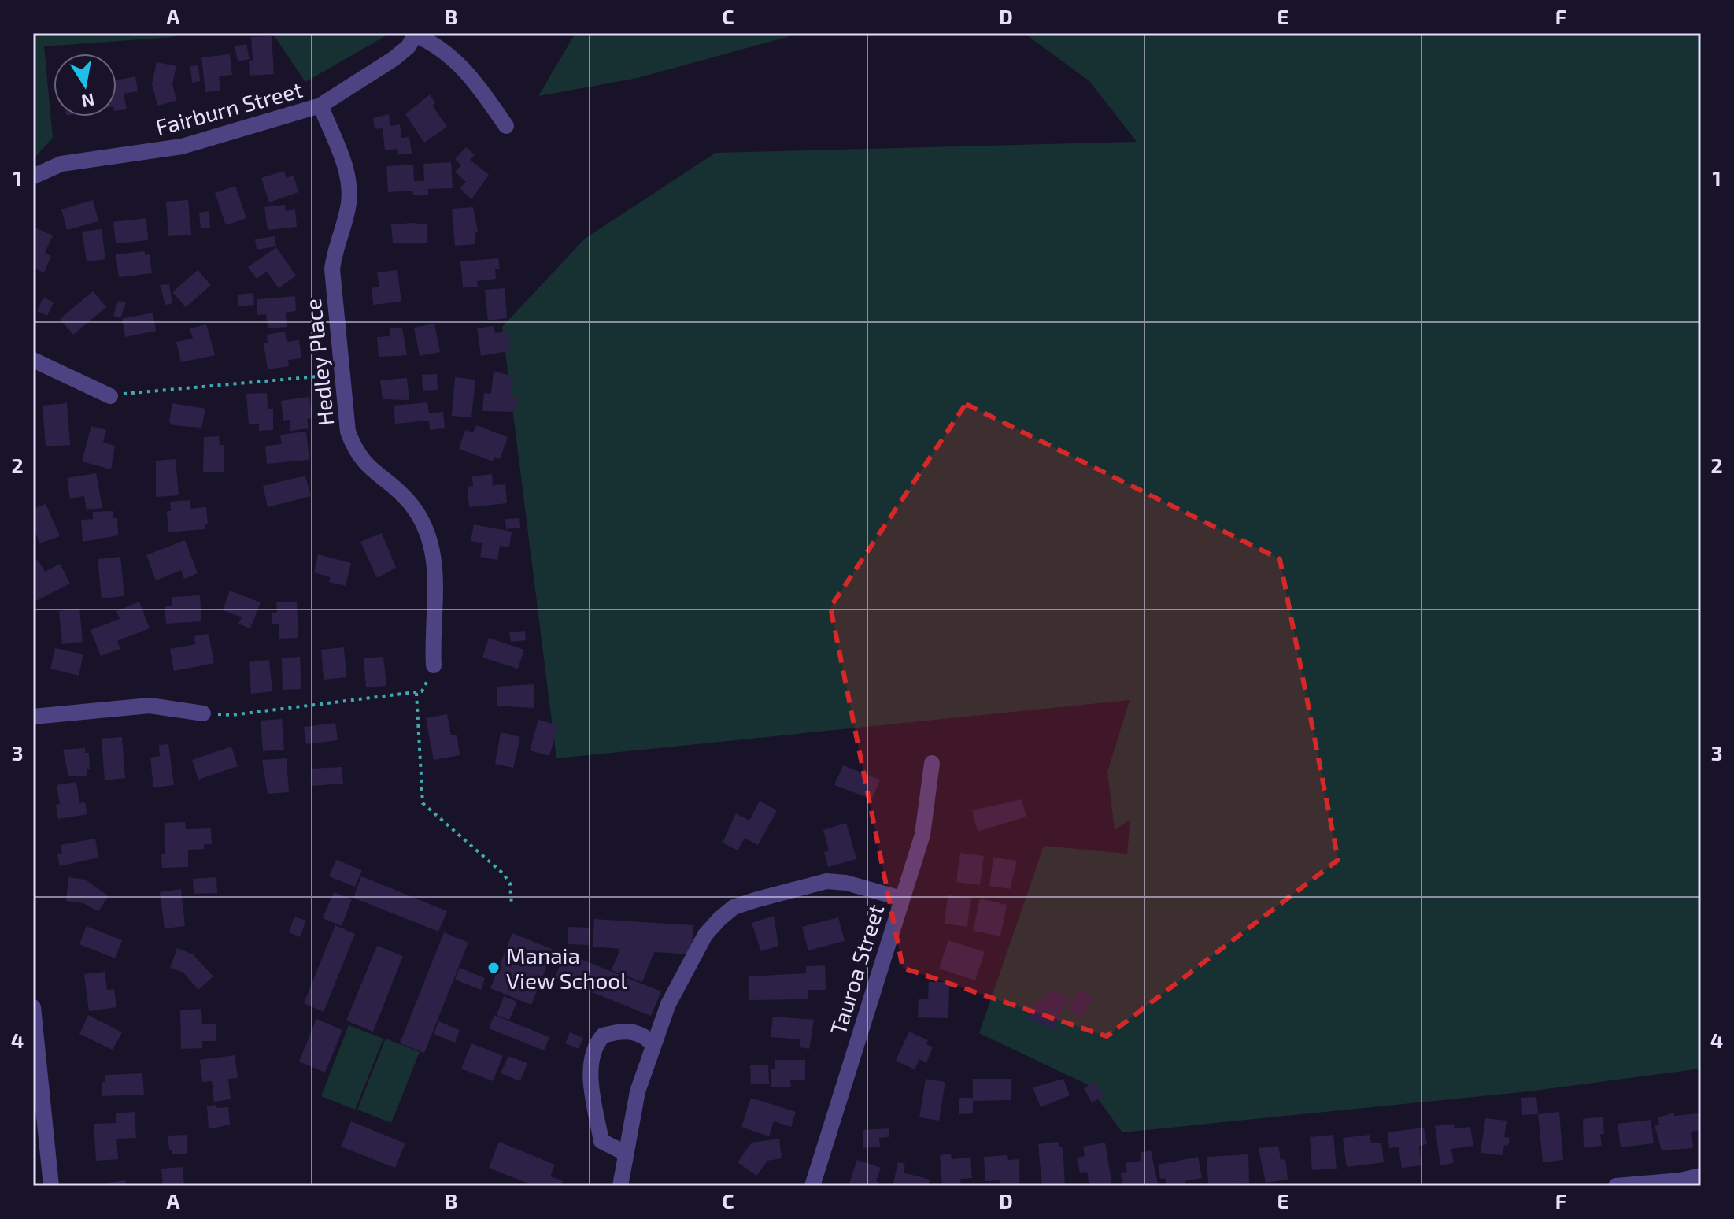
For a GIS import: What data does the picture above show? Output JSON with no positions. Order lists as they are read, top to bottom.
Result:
{
  "streets": {
    "street": ["Fairburn Street", "Hedley Place", "Tauroa Street"]
  },
  "crossings": [
    ["Fairburn Street", "Hedley Place"]
  ],
  "places": ["Manaia View School"],
  "north": "bottom",
  "grid": {
    "columns": [
      "A",
      "B",
      "C",
      "D",
      "E",
      "F"
    ],
    "rows": [
      "1",
      "2",
      "3",
      "4"
    ]
  }
}
